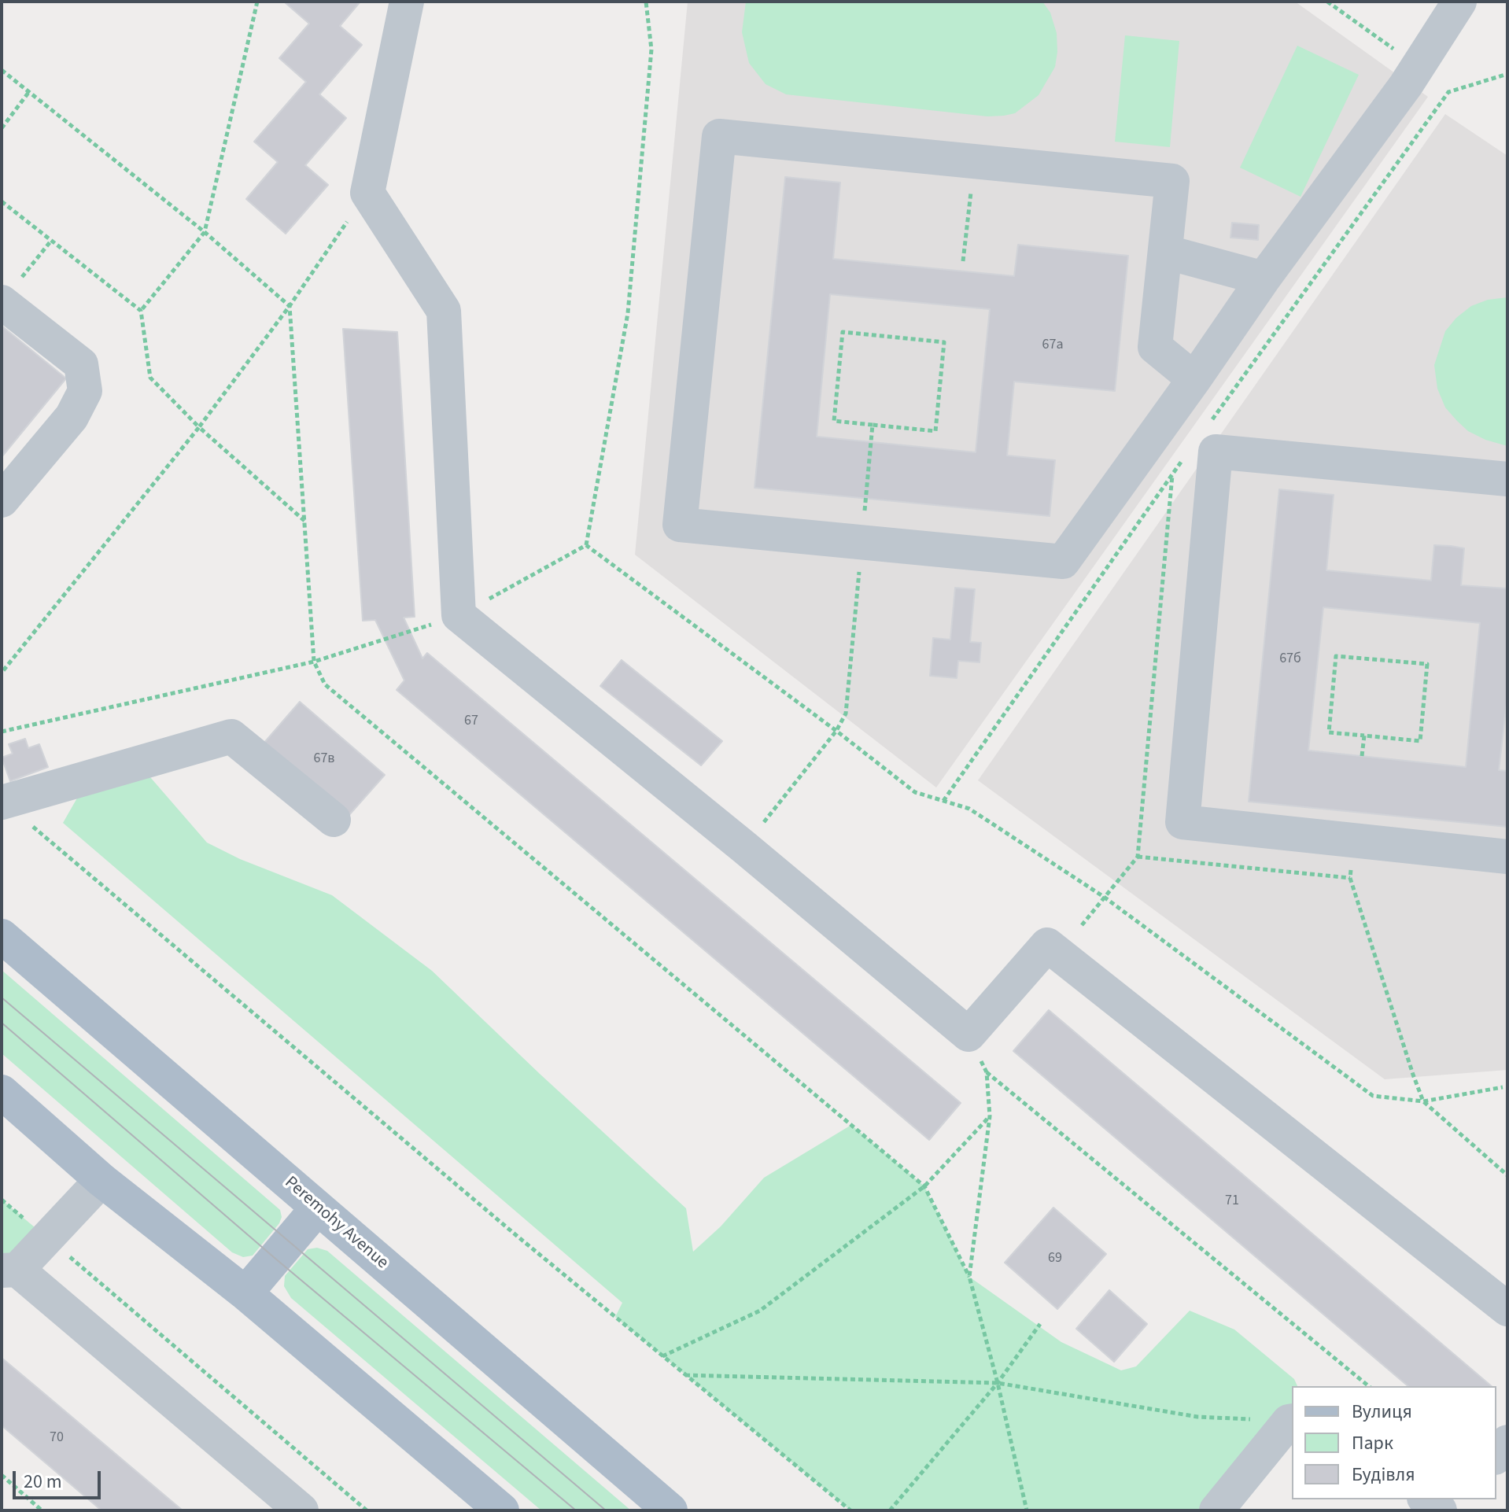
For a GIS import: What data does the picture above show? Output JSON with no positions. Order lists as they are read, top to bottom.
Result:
{
  "streets": {
    "main road": ["Peremohy Avenue"]
  },
  "house_numbers": [
    "67а",
    "67б",
    "67",
    "67в",
    "71",
    "69",
    "70"
  ],
  "legend": ["Вулиця", "Парк", "Будівля"],
  "scale_bar": "20 m"
}
